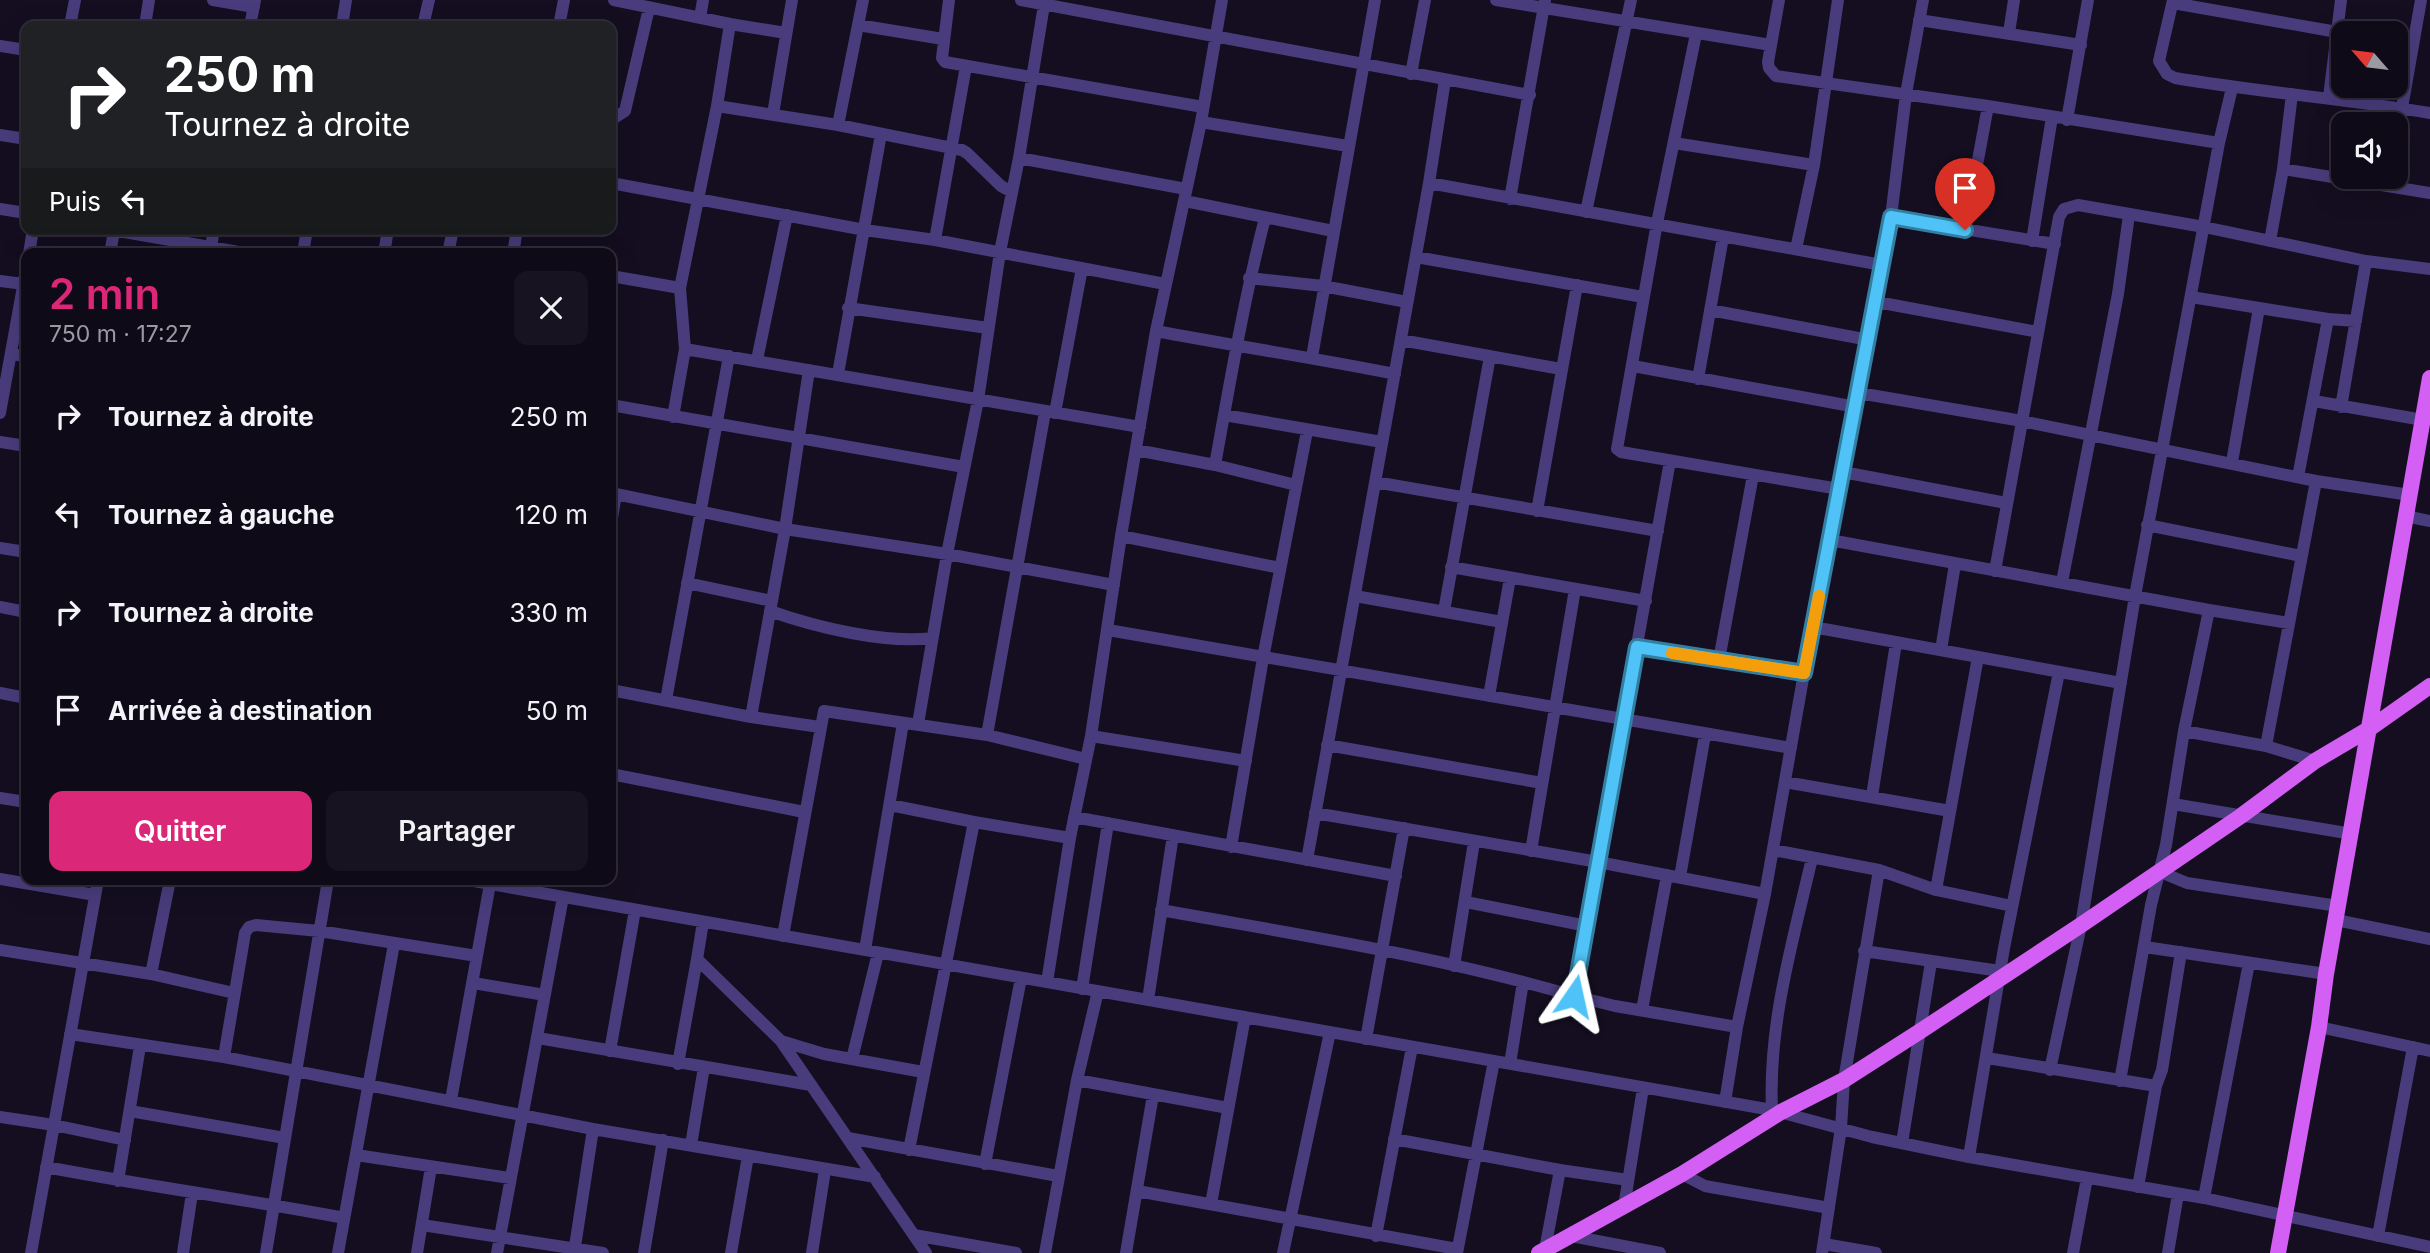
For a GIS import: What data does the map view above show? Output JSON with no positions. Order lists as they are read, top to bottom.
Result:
{
  "north": "top left",
  "page": {
    "turn": ["250 m", "Tournez à droite"],
    "then": "Puis",
    "heading": ["2 min", "750 m · 17:27"],
    "list": [
      {
        "name": "Tournez à droite",
        "value": "250 m"
      },
      {
        "name": "Tournez à gauche",
        "value": "120 m"
      },
      {
        "name": "Tournez à droite",
        "value": "330 m"
      },
      {
        "name": "Arrivée à destination",
        "value": "50 m"
      }
    ],
    "buttons": ["Quitter", "Partager"]
  }
}
